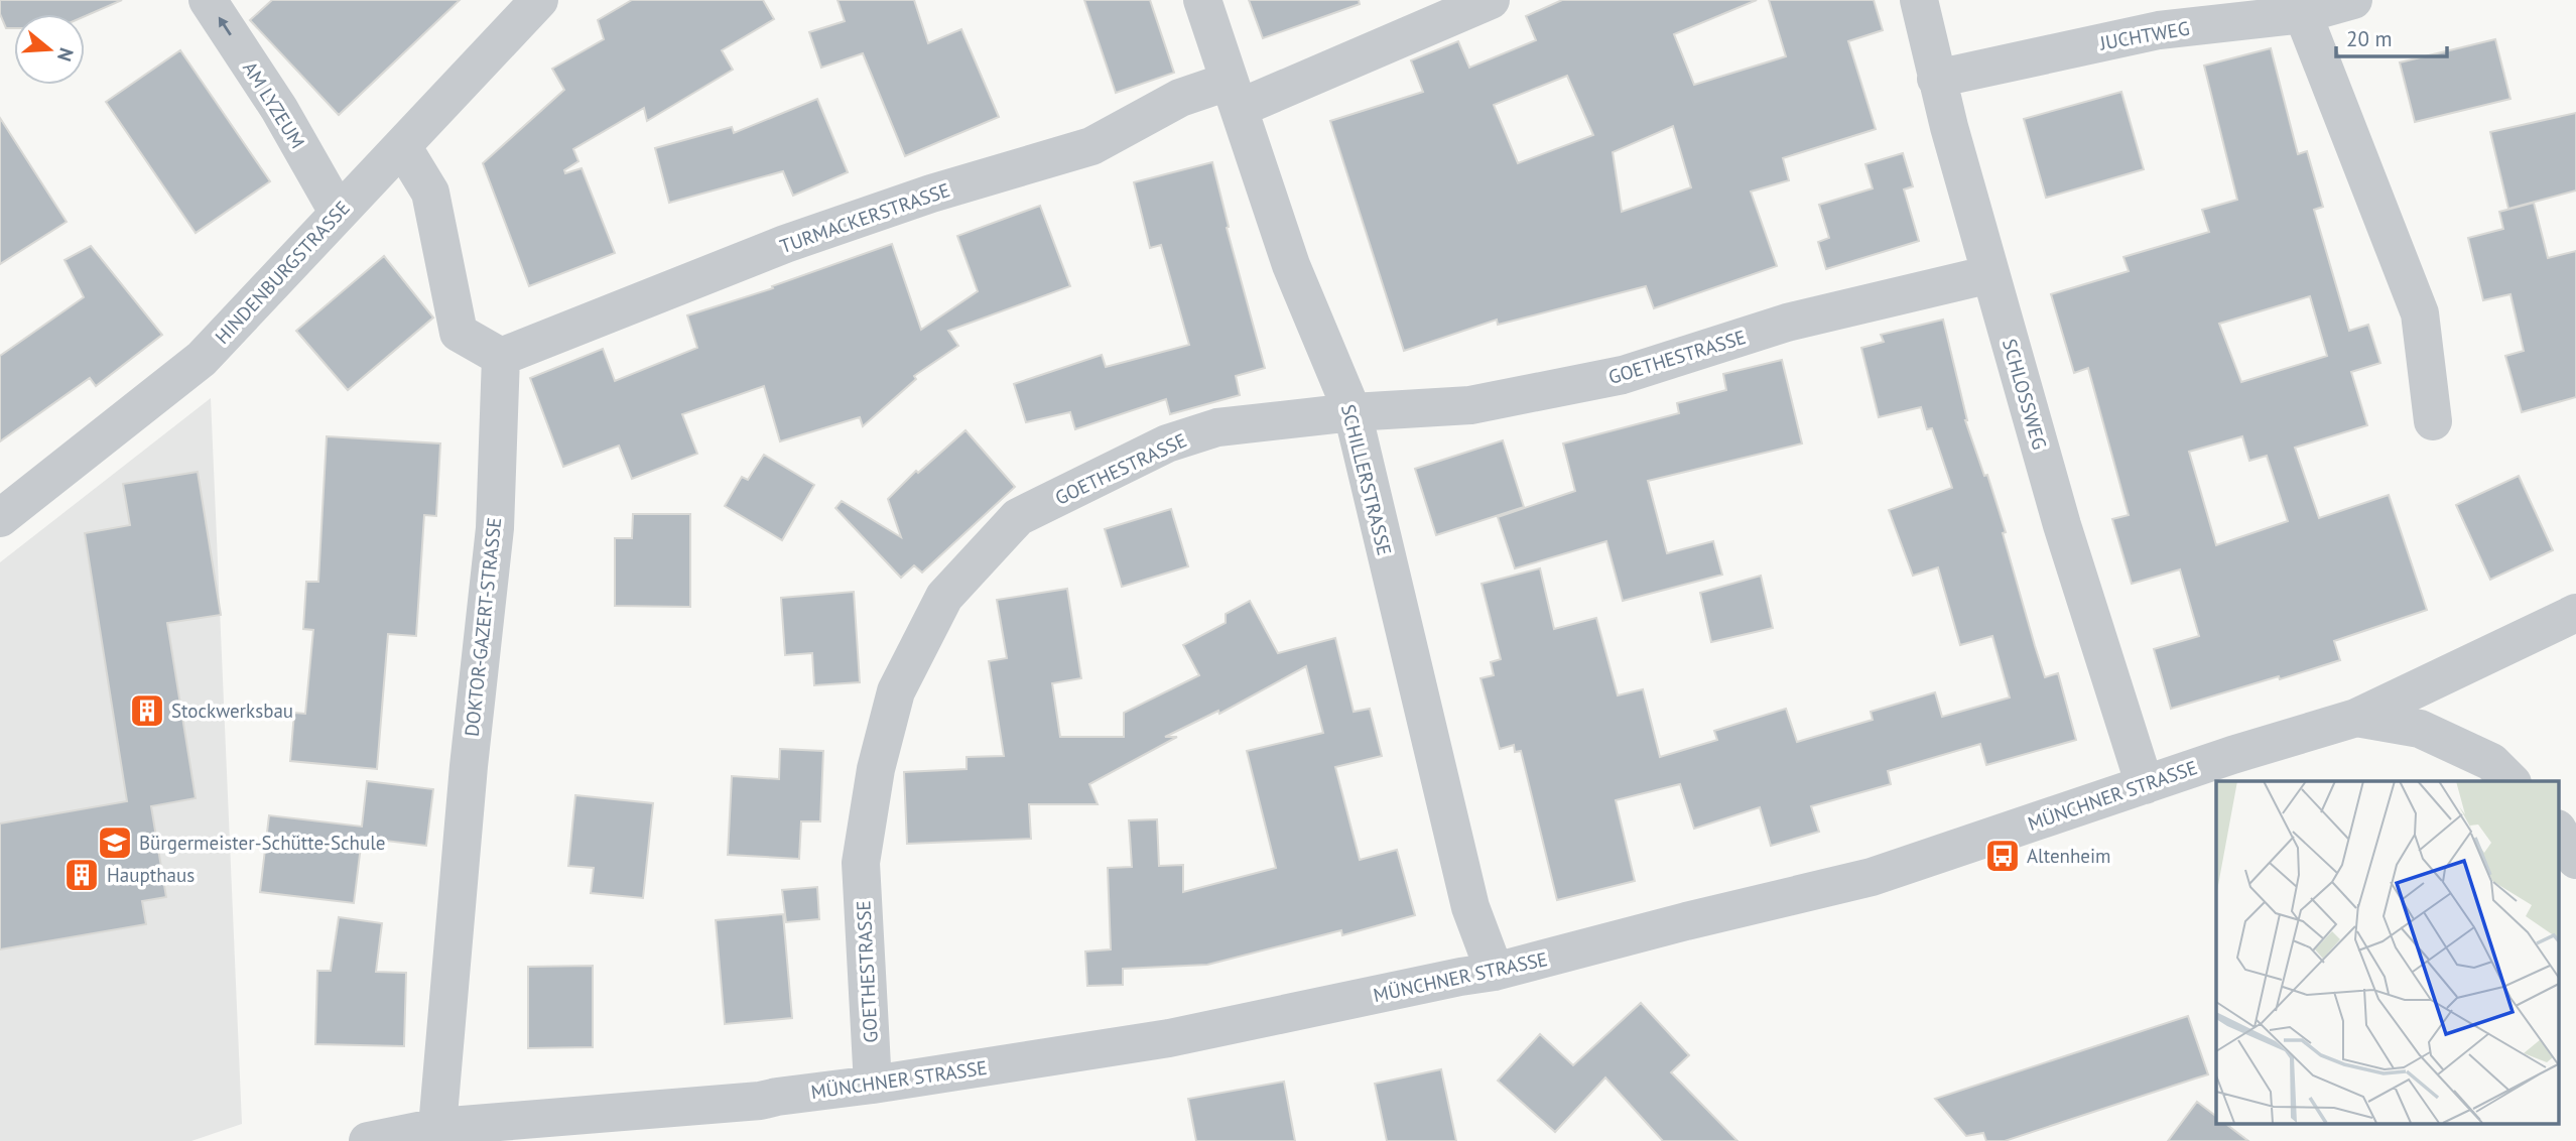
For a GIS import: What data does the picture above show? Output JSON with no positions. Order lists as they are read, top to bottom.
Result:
{
  "streets": {
    "street": [
      "JUCHTWEG",
      "AM LYZEUM",
      "TURMACKERSTRASSE",
      "HINDENBURGSTRASSE",
      "GOETHESTRASSE",
      "SCHLOSSWEG",
      "SCHILLERSTRASSE",
      "DOKTOR-GAZERT-STRASSE",
      "MÜNCHNER STRASSE"
    ]
  },
  "crossings": [
    ["JUCHTWEG", "SCHLOSSWEG"],
    ["AM LYZEUM", "HINDENBURGSTRASSE"],
    ["TURMACKERSTRASSE", "SCHILLERSTRASSE"],
    ["TURMACKERSTRASSE", "DOKTOR-GAZERT-STRASSE"],
    ["GOETHESTRASSE", "SCHLOSSWEG"],
    ["GOETHESTRASSE", "SCHILLERSTRASSE"],
    ["GOETHESTRASSE", "MÜNCHNER STRASSE"],
    ["SCHLOSSWEG", "MÜNCHNER STRASSE"],
    ["SCHILLERSTRASSE", "MÜNCHNER STRASSE"],
    ["DOKTOR-GAZERT-STRASSE", "MÜNCHNER STRASSE"]
  ],
  "one_way": ["AM LYZEUM"],
  "places": {
    "building": ["Stockwerksbau", "Haupthaus"],
    "school or university": ["Bürgermeister-Schütte-Schule"],
    "bus stop": ["Altenheim"]
  },
  "scale_bar": "20 m",
  "north": "right"
}
